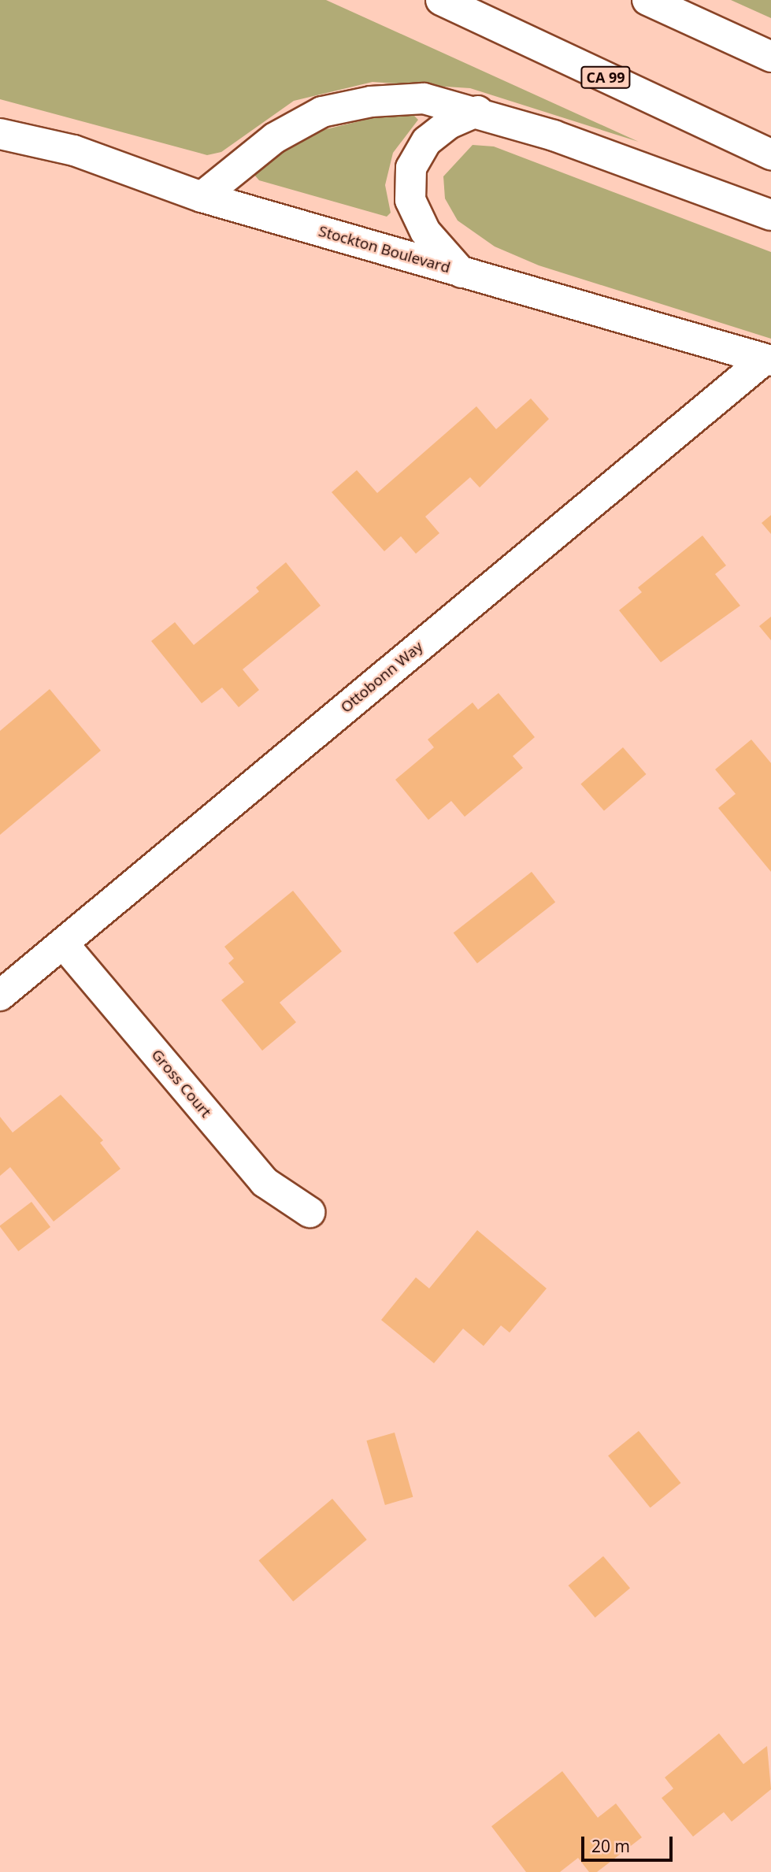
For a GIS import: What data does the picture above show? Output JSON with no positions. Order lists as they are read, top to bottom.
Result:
{
  "streets": {
    "main road": [
      "CA 99",
      "Stockton Boulevard",
      "Ottobonn Way",
      "Gross Court"
    ]
  },
  "crossings": [
    ["Stockton Boulevard", "Ottobonn Way"],
    ["Ottobonn Way", "Gross Court"]
  ],
  "scale_bar": "20 m"
}
